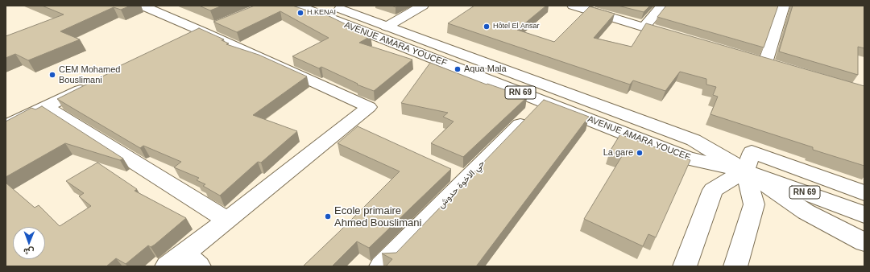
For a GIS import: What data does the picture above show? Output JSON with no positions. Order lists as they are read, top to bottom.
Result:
{
  "streets": {
    "street": ["AVENUE AMARA YOUCEF", "RN 69", "حي الاخوة حدوش"]
  },
  "crossings": [
    ["AVENUE AMARA YOUCEF", "RN 69"],
    ["AVENUE AMARA YOUCEF", "حي الاخوة حدوش"]
  ],
  "places": [
    "H.KENAI",
    "Hôtel El Ansar",
    "Aqua Mala",
    "CEM Mohamed Bouslimani",
    "La gare",
    "Ecole primaire Ahmed Bouslimani"
  ],
  "north": "bottom"
}
